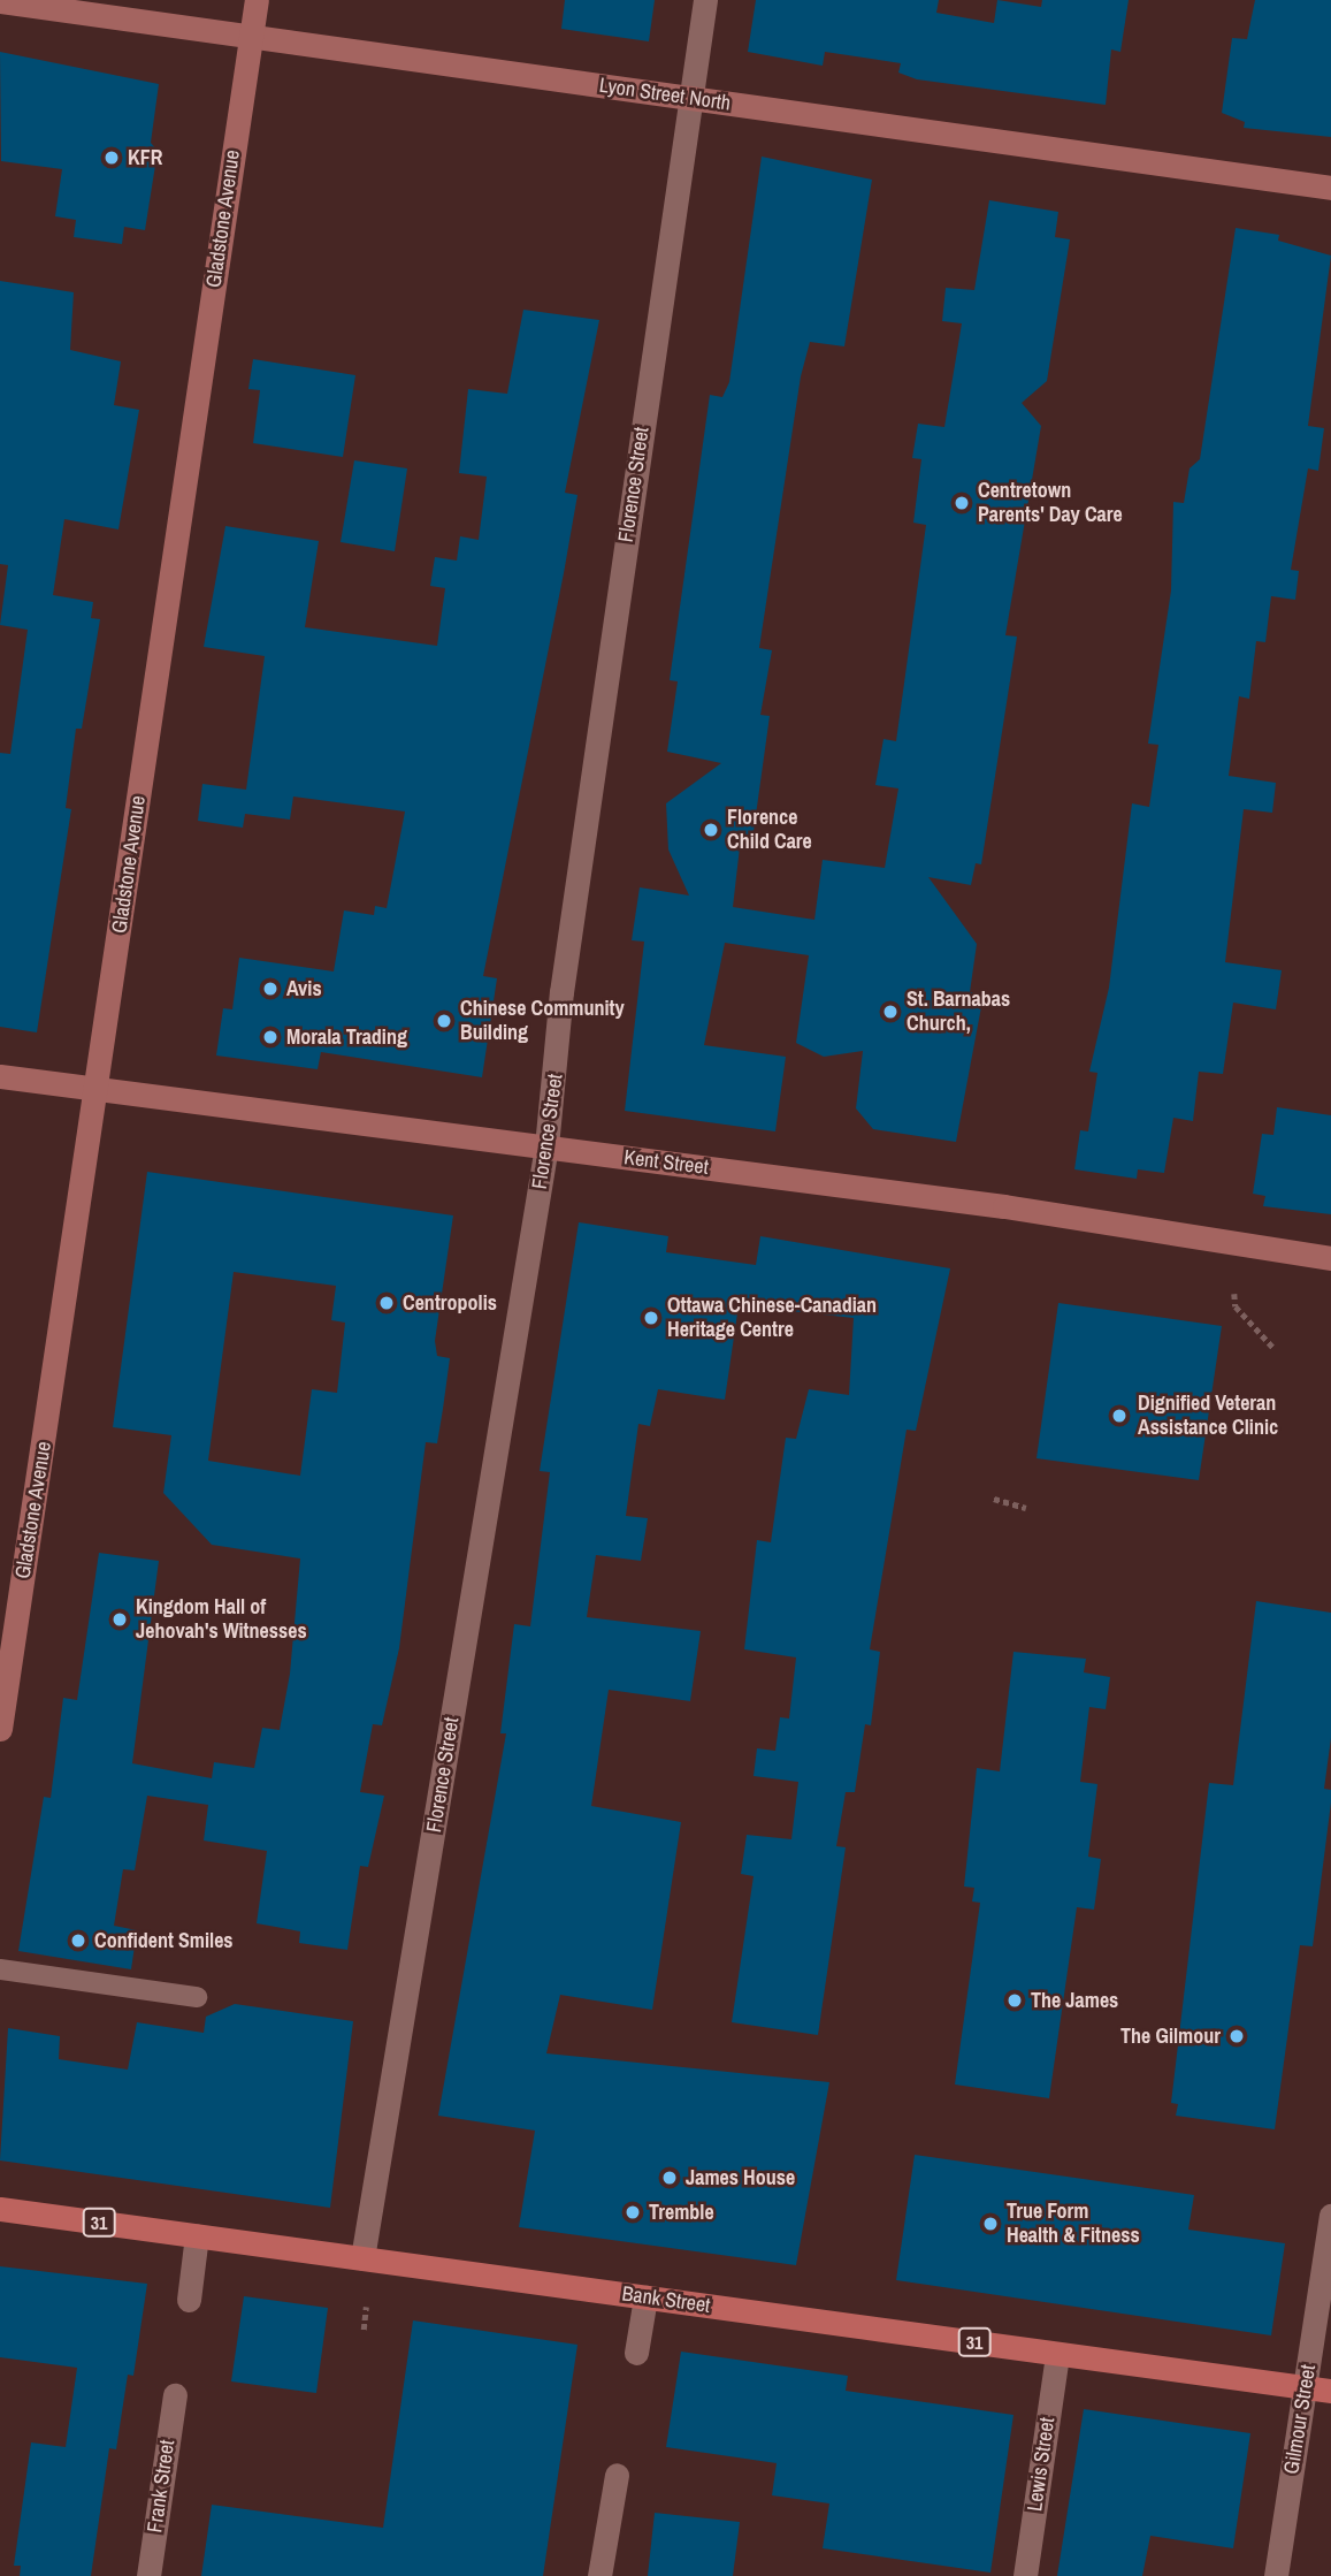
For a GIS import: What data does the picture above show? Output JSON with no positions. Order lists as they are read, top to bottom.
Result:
{
  "streets": {
    "main road": [
      "Lyon Street North",
      "Gladstone Avenue",
      "Kent Street",
      "31",
      "Bank Street"
    ],
    "street": [
      "Florence Street",
      "Gilmour Street",
      "Lewis Street",
      "Frank Street"
    ]
  },
  "crossings": [
    ["Lyon Street North", "Gladstone Avenue"],
    ["Lyon Street North", "Florence Street"],
    ["Gladstone Avenue", "Kent Street"],
    ["Florence Street", "Kent Street"],
    ["Florence Street", "Bank Street"],
    ["Bank Street", "Gilmour Street"],
    ["Bank Street", "Lewis Street"]
  ],
  "places": [
    "KFR",
    "Centretown Parents' Day Care",
    "Florence Child Care",
    "Avis",
    "St. Barnabas Church,",
    "Chinese Community Building",
    "Morala Trading",
    "Centropolis",
    "Ottawa Chinese-Canadian Heritage Centre",
    "Dignified Veteran Assistance Clinic",
    "Kingdom Hall of Jehovah's Witnesses",
    "Confident Smiles",
    "The James",
    "The Gilmour",
    "James House",
    "Tremble",
    "True Form Health & Fitness"
  ]
}
